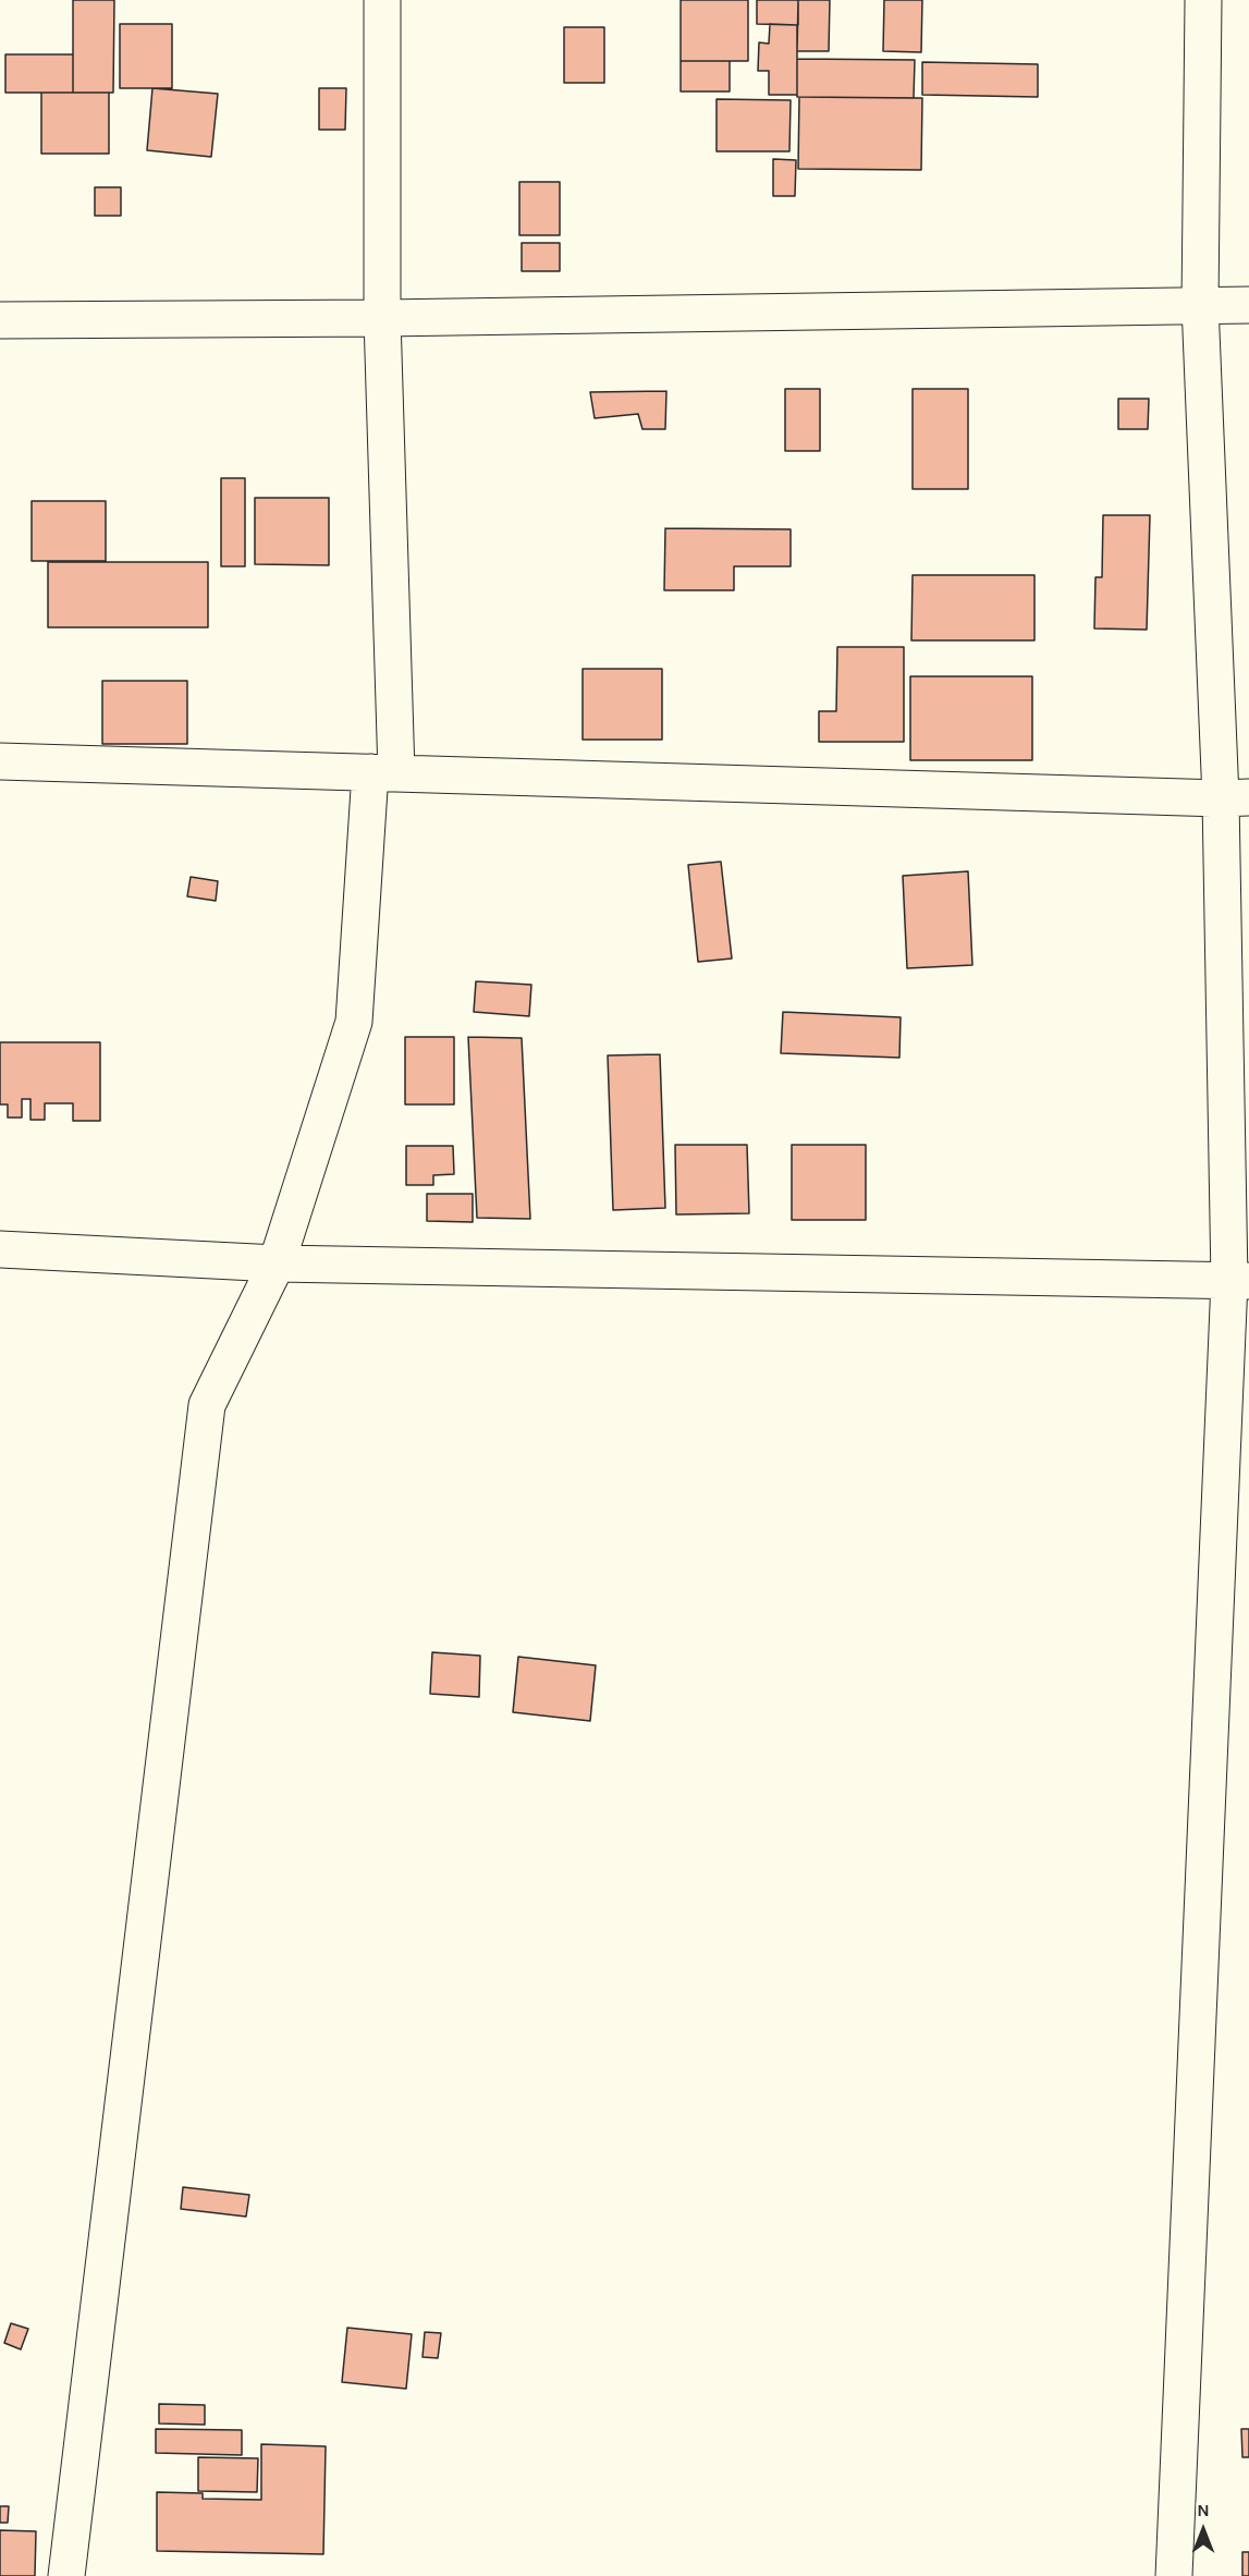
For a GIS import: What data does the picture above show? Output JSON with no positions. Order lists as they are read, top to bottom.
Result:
{
  "north": "top"
}
